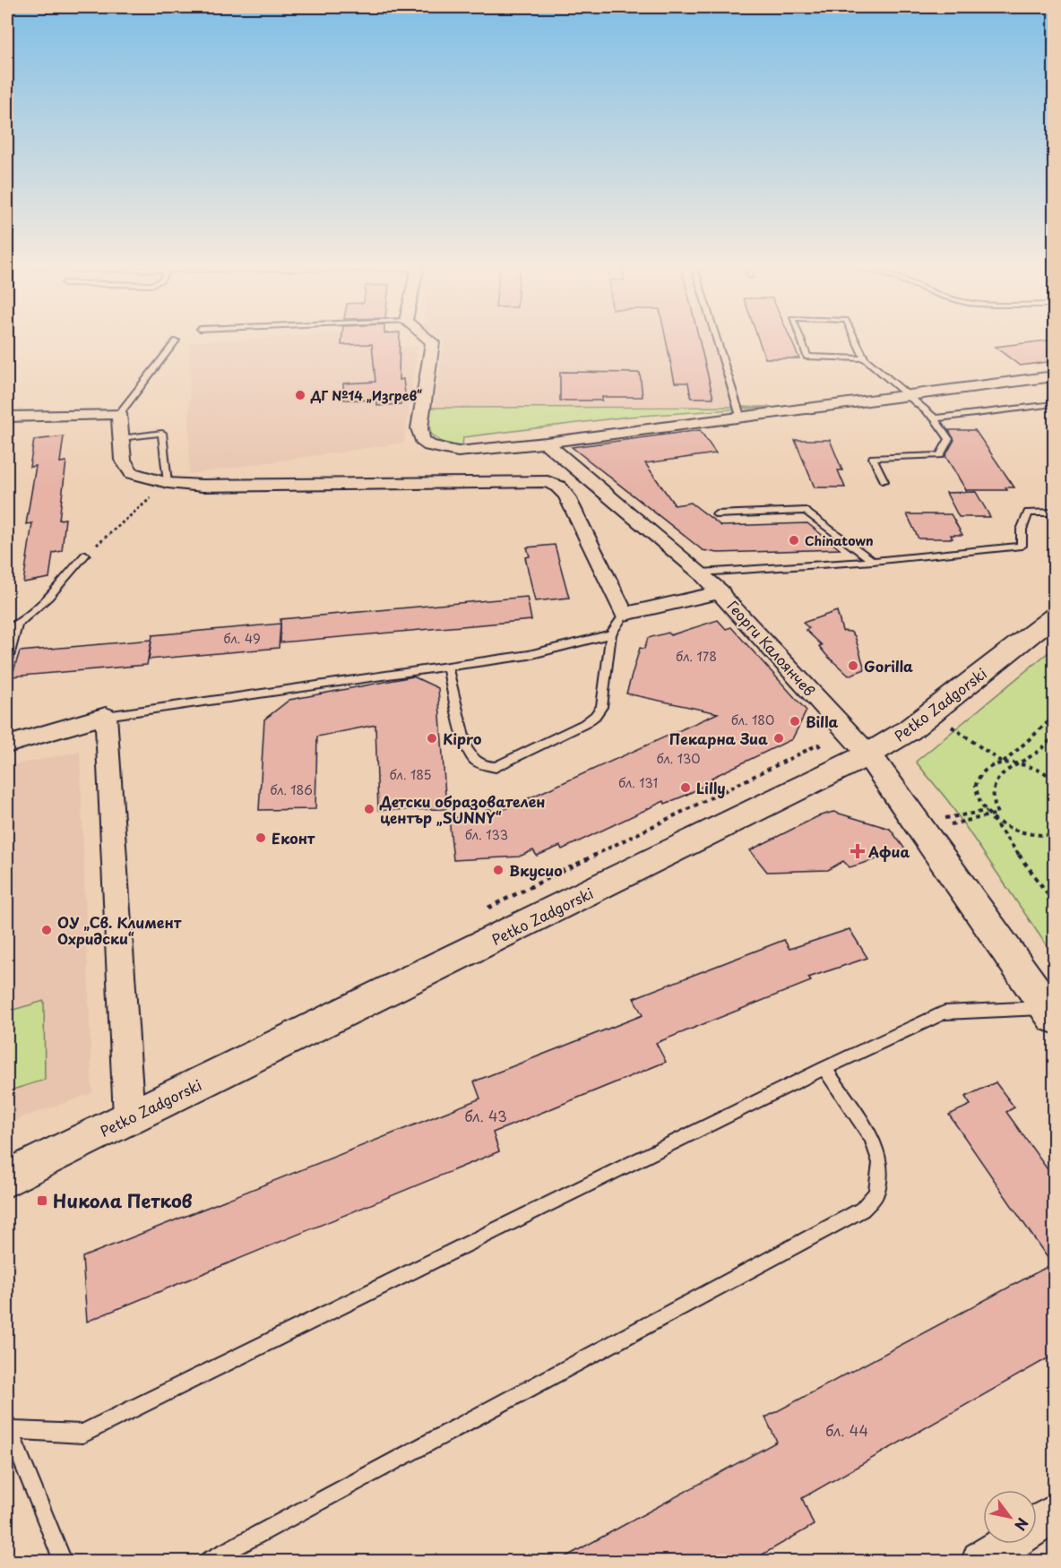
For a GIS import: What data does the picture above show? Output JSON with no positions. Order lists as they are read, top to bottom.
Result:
{
  "streets": {
    "street": ["Георги Калоянчев", "Petko Zadgorski"]
  },
  "crossings": [
    ["Георги Калоянчев", "Petko Zadgorski"]
  ],
  "places": {
    "other": [
      "ДГ №14 „Изгрев“",
      "Chinatown",
      "Gorilla",
      "Billa",
      "Kipro",
      "Пекарна Зиа",
      "Lilly",
      "Детски образователен център „SUNNY“",
      "Еконт",
      "Вкусио",
      "ОУ „Св. Климент Охридски“"
    ],
    "health": ["Афиа"],
    "transit": ["Никола Петков"]
  },
  "house_numbers": [
    "бл. 49",
    "бл. 178",
    "бл. 180",
    "бл. 130",
    "бл. 185",
    "бл. 131",
    "бл. 186",
    "бл. 133",
    "бл. 43",
    "бл. 44"
  ],
  "north": "bottom right"
}
